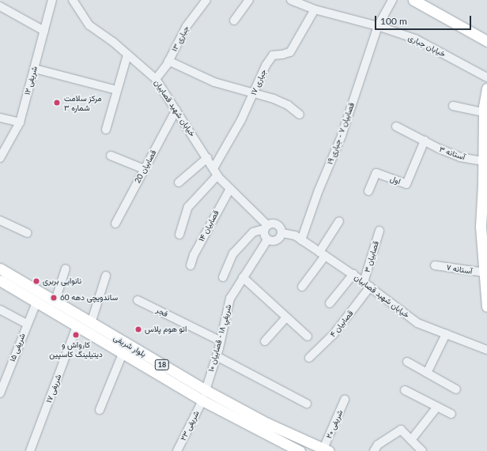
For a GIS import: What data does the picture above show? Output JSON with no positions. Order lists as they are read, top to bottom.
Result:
{
  "streets": {
    "main road": ["بلوار شریفی", "18"],
    "street": [
      "جباری ۱۳",
      "خیابان جباری",
      "شریفی ۱۲",
      "جباری ۱۷",
      "خیابان شهید قصابیان",
      "قصابيان ۷ - جباری ۱۹",
      "آستانه ۳",
      "قصابیان 20",
      "اول",
      "قصابیان ۱۴",
      "قصابیان ۳",
      "آستانه ۷",
      "فجر",
      "قصابیان ۴",
      "شريفي ۱۸ - قصابیان ۱۰",
      "شریفی ۱۵",
      "شریفی ۱۷",
      "شریفی ۲۰",
      "شریفی ۲۳"
    ]
  },
  "crossings": [
    ["جباری ۱۳", "خیابان شهید قصابیان"],
    ["خیابان جباری", "جباری ۱۷"],
    ["خیابان جباری", "قصابيان ۷ - جباری ۱۹"],
    ["جباری ۱۷", "خیابان شهید قصابیان"],
    ["خیابان شهید قصابیان", "قصابيان ۷ - جباری ۱۹"],
    ["خیابان شهید قصابیان", "قصابیان 20"],
    ["خیابان شهید قصابیان", "قصابیان ۱۴"],
    ["خیابان شهید قصابیان", "قصابیان ۳"],
    ["خیابان شهید قصابیان", "قصابیان ۴"],
    ["خیابان شهید قصابیان", "شريفي ۱۸ - قصابیان ۱۰"],
    ["آستانه ۳", "اول"],
    ["قصابیان ۳", "قصابیان ۴"],
    ["فجر", "شريفي ۱۸ - قصابیان ۱۰"],
    ["شريفي ۱۸ - قصابیان ۱۰", "بلوار شریفی"],
    ["بلوار شریفی", "شریفی ۱۵"],
    ["بلوار شریفی", "شریفی ۱۷"],
    ["بلوار شریفی", "شریفی ۲۰"],
    ["بلوار شریفی", "شریفی ۲۳"]
  ],
  "places": [
    "مرکز سلامت شماره ۳",
    "نانوایی بربری",
    "ساندویچی دهه 60",
    "اتو هوم پلاس",
    "کارواش و دیتیلینگ کاسپین"
  ],
  "scale_bar": "100 m"
}
